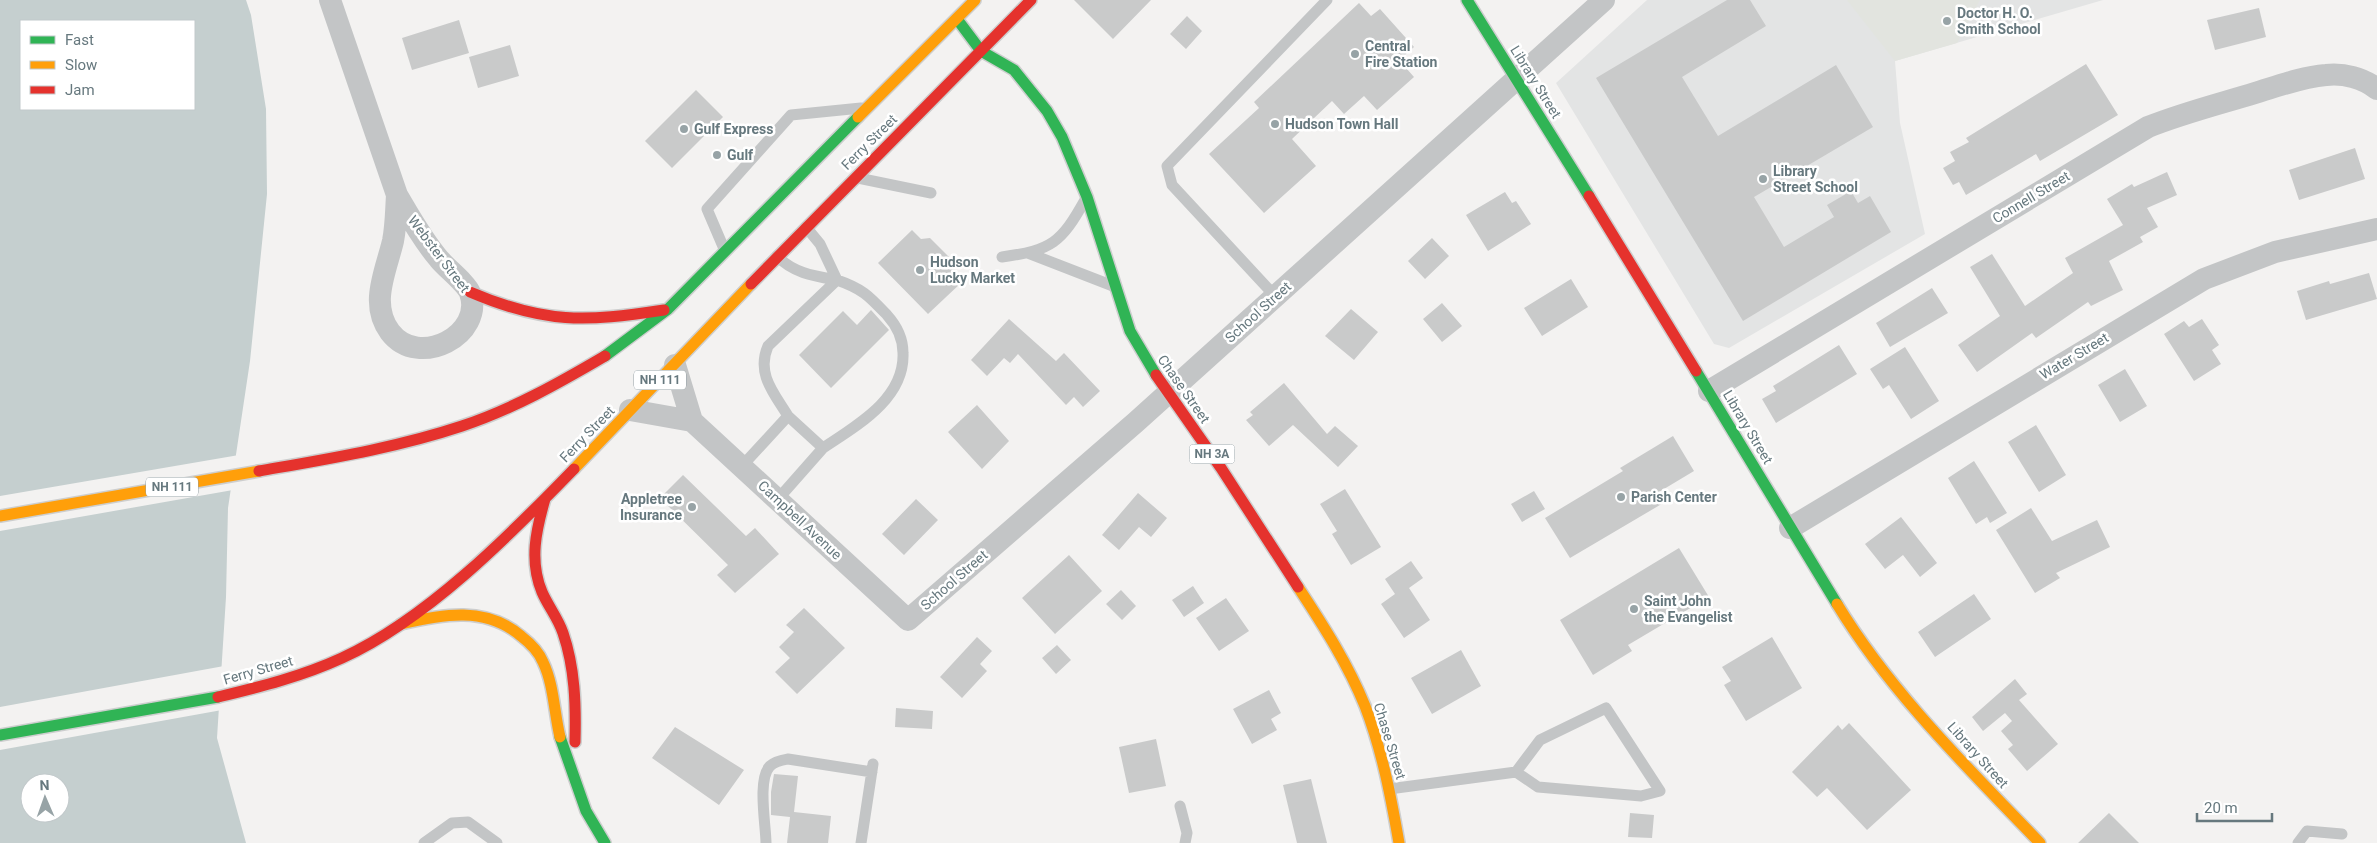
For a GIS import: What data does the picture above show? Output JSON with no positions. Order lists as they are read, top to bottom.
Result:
{
  "streets": {
    "main road": [
      "Library Street",
      "Ferry Street",
      "NH 111",
      "Chase Street",
      "NH 3A"
    ],
    "street": [
      "Connell Street",
      "Webster Street",
      "School Street",
      "Water Street",
      "Campbell Avenue"
    ]
  },
  "crossings": [
    ["Library Street", "Connell Street"],
    ["Library Street", "School Street"],
    ["Library Street", "Water Street"],
    ["Ferry Street", "Chase Street"],
    ["Ferry Street", "NH 3A"],
    ["School Street", "Chase Street"],
    ["School Street", "Campbell Avenue"],
    ["Chase Street", "NH 3A"]
  ],
  "places": [
    "Doctor H. O. Smith School",
    "Central Fire Station",
    "Hudson Town Hall",
    "Gulf Express",
    "Gulf",
    "Library Street School",
    "Hudson Lucky Market",
    "Parish Center",
    "Appletree Insurance",
    "Saint John the Evangelist"
  ],
  "legend": ["Fast", "Slow", "Jam"],
  "scale_bar": "20 m",
  "north": "top"
}
